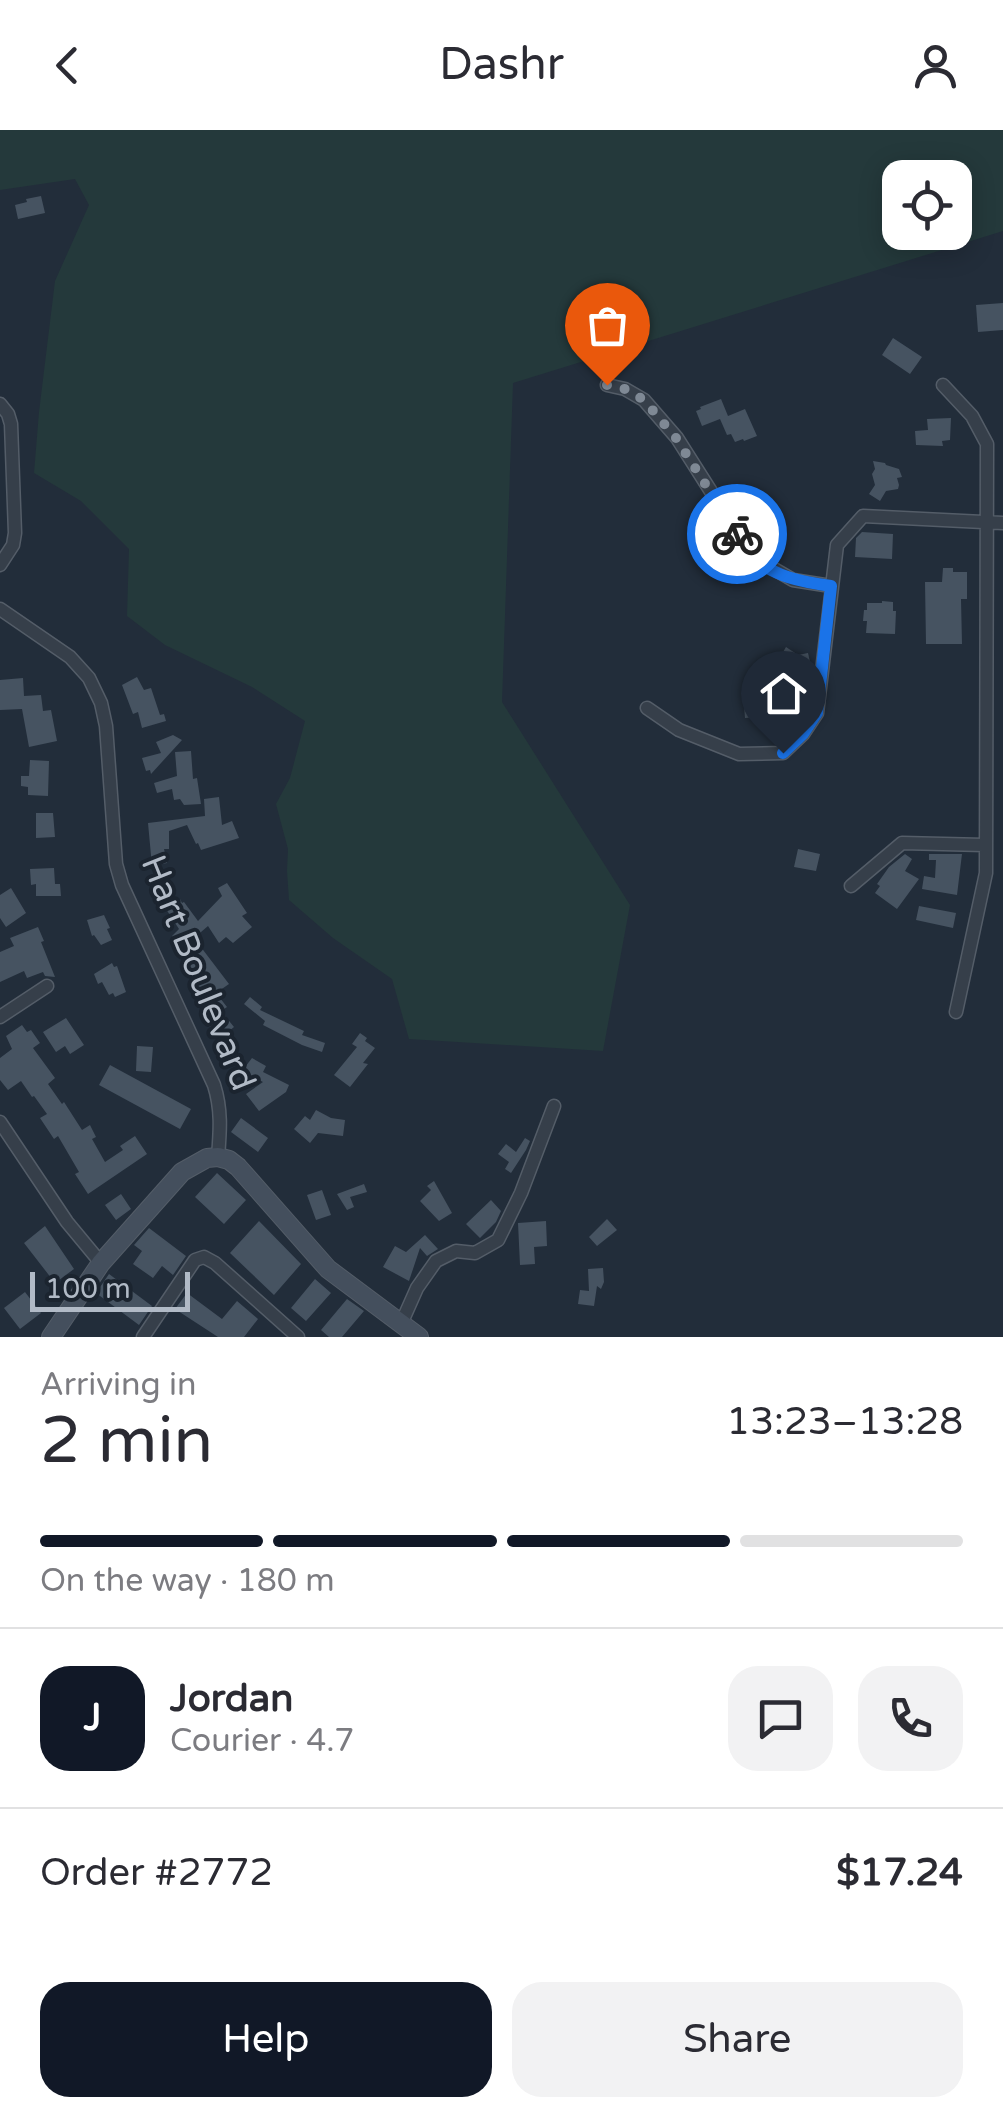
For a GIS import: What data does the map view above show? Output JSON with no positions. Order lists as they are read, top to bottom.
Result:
{
  "streets": {
    "street": ["Hart Boulevard"]
  },
  "scale_bar": "100 m",
  "page": {
    "header": "Dashr",
    "scale": "100 m",
    "heading": ["2 min", "Arriving in", "13:23–13:28"],
    "panel": [
      "Jordan",
      "Courier · 4.7",
      "Order #2772",
      "$17.24"
    ],
    "bar": "On the way · 180 m",
    "round": "J",
    "buttons": ["Help", "Share"]
  }
}
